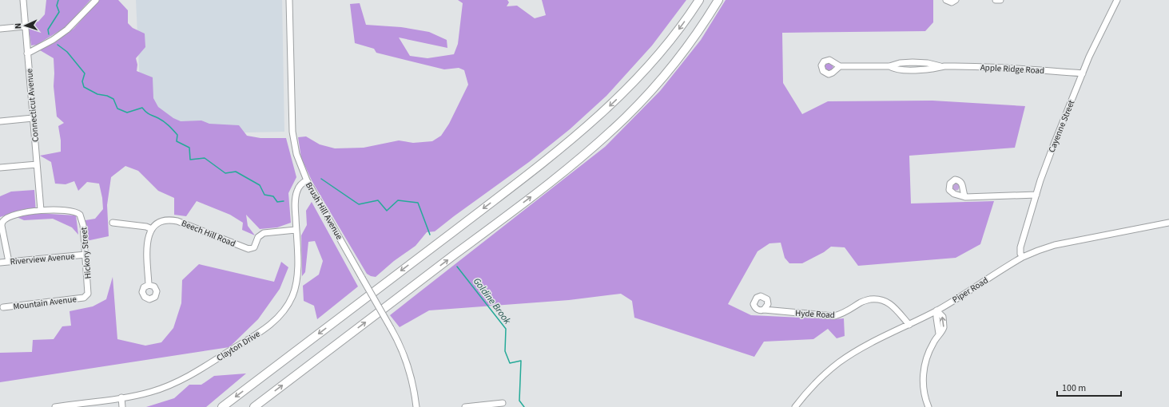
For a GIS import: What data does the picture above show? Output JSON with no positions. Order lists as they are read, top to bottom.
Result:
{
  "streets": {
    "street": [
      "Apple Ridge Road",
      "Connecticut Avenue",
      "Cayenne Street",
      "Brush Hill Avenue",
      "Beech Hill Road",
      "Hickory Street",
      "Riverview Avenue",
      "Piper Road",
      "Mountain Avenue",
      "Hyde Road",
      "Clayton Drive"
    ]
  },
  "crossings": [
    ["Apple Ridge Road", "Cayenne Street"],
    ["Connecticut Avenue", "Hickory Street"],
    ["Cayenne Street", "Piper Road"],
    ["Brush Hill Avenue", "Clayton Drive"],
    ["Beech Hill Road", "Clayton Drive"],
    ["Hickory Street", "Riverview Avenue"],
    ["Hickory Street", "Mountain Avenue"],
    ["Piper Road", "Hyde Road"]
  ],
  "water": ["Goldine Brook"],
  "scale_bar": "100 m",
  "north": "left"
}
